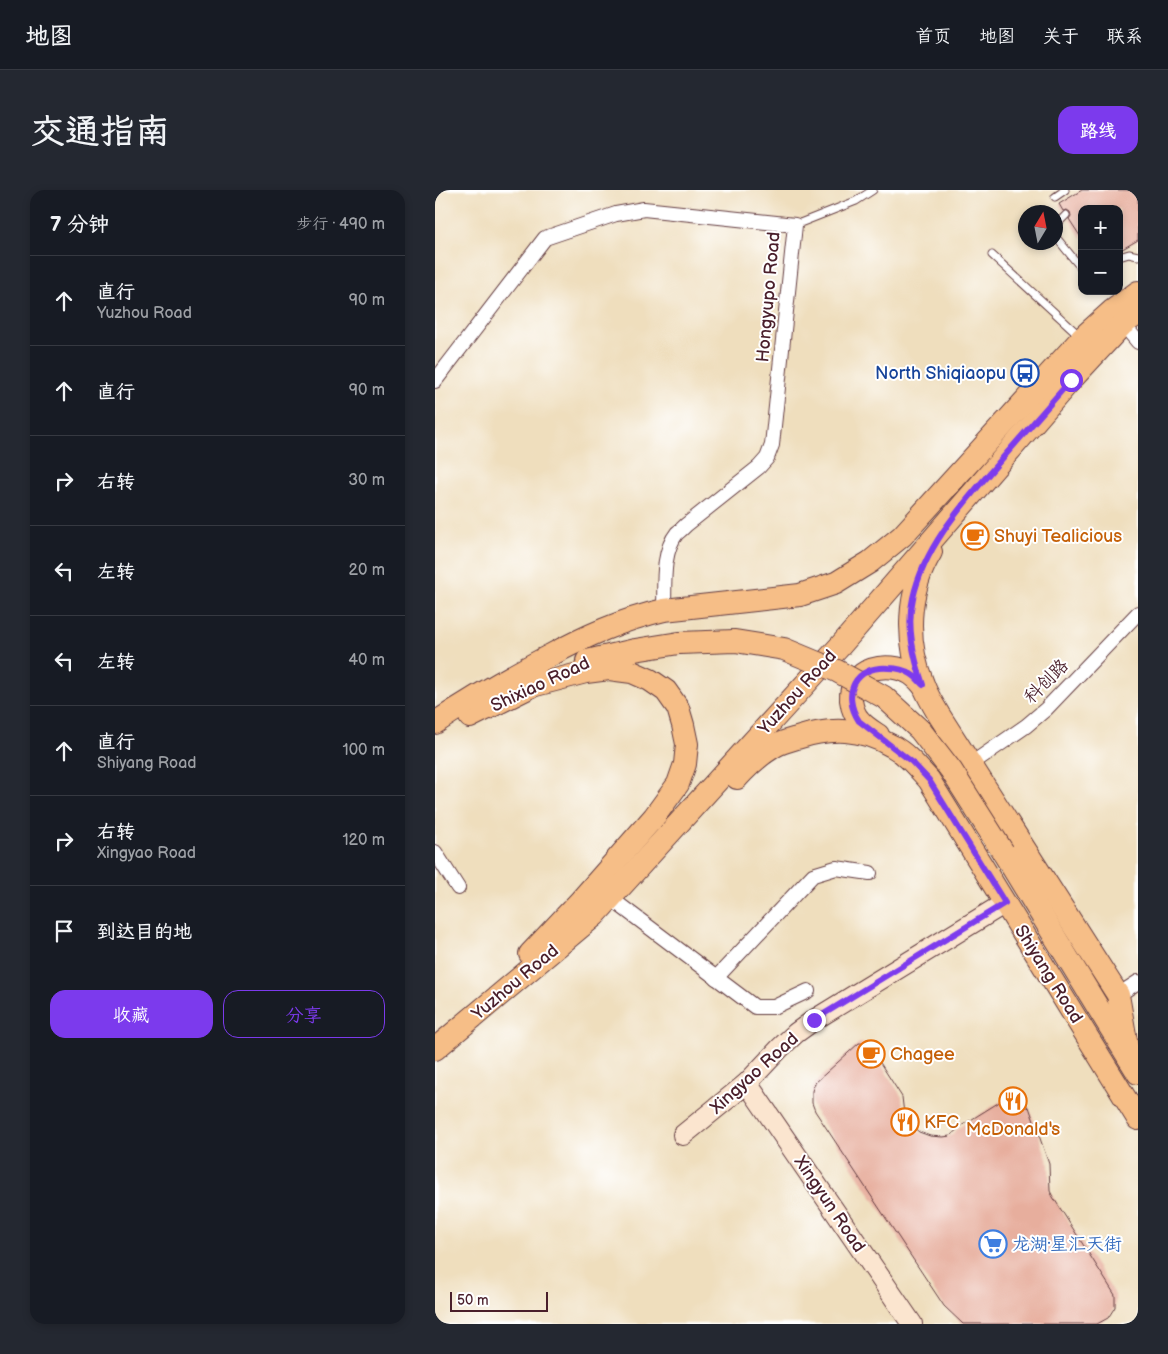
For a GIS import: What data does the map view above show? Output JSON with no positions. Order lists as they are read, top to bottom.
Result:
{
  "streets": {
    "main road": ["Shixiao Road", "Yuzhou Road", "Shiyang Road"],
    "street": [
      "Hongyupo Road",
      "科创路",
      "Xingyao Road",
      "Xingyun Road"
    ]
  },
  "crossings": [
    ["Shixiao Road", "Shiyang Road"],
    ["Yuzhou Road", "Shiyang Road"],
    ["Shiyang Road", "Xingyao Road"],
    ["Xingyao Road", "Xingyun Road"]
  ],
  "places": {
    "bus stop": ["North Shiqiaopu"],
    "cafe": ["Shuyi Tealicious", "Chagee"],
    "restaurant": ["McDonald's", "KFC"],
    "supermarket": ["龙湖·星汇天街"]
  },
  "scale_bar": "50 m",
  "north": "top",
  "page": {
    "header": "地图",
    "nav": [
      "首页",
      "地图",
      "关于",
      "联系"
    ],
    "buttons": [
      "路线",
      ["收藏", "分享"]
    ],
    "title": "交通指南",
    "heading": ["7 分钟", "步行 · 490 m"],
    "map_buttons": ["+", "−"],
    "list": [
      ["直行", "Yuzhou Road", "90 m"],
      ["直行", "90 m"],
      ["右转", "30 m"],
      ["左转", "20 m"],
      ["左转", "40 m"],
      ["直行", "Shiyang Road", "100 m"],
      ["右转", "Xingyao Road", "120 m"],
      "到达目的地"
    ],
    "scale": "50 m"
  }
}
